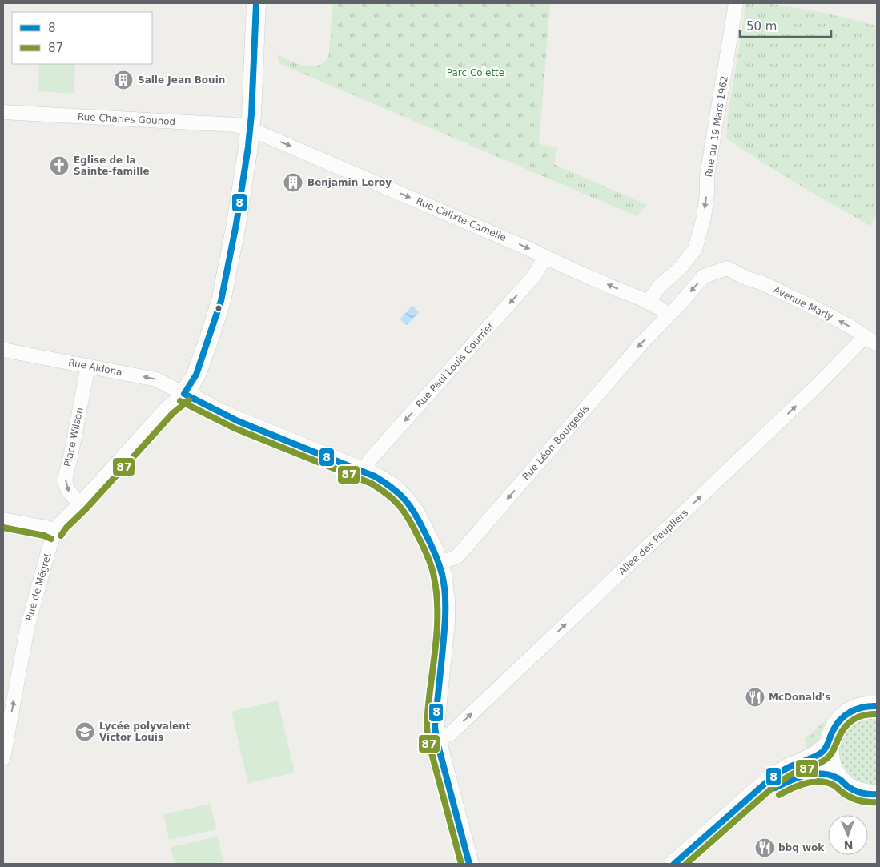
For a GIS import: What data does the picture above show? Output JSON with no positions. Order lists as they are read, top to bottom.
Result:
{
  "streets": {
    "street": [
      "Rue Charles Gounod",
      "Rue du 19 Mars 1962",
      "Rue Calixte Camelle",
      "Avenue Marly",
      "Rue Paul Louis Courrier",
      "Rue Aldona",
      "Place Wilson",
      "Rue Léon Bourgeois",
      "Allée des Peupliers",
      "Rue de Mégret"
    ]
  },
  "crossings": [
    ["Rue Charles Gounod", "Rue Calixte Camelle"],
    ["Rue du 19 Mars 1962", "Rue Calixte Camelle"],
    ["Rue Calixte Camelle", "Rue Paul Louis Courrier"],
    ["Rue Calixte Camelle", "Rue Léon Bourgeois"],
    ["Avenue Marly", "Rue Léon Bourgeois"],
    ["Avenue Marly", "Allée des Peupliers"],
    ["Rue Aldona", "Place Wilson"],
    ["Rue Aldona", "Rue de Mégret"],
    ["Place Wilson", "Rue de Mégret"]
  ],
  "one_way": [
    "Rue du 19 Mars 1962",
    "Avenue Marly",
    "Rue Paul Louis Courrier",
    "Rue Aldona",
    "Place Wilson",
    "Rue Léon Bourgeois",
    "Allée des Peupliers",
    "Rue de Mégret"
  ],
  "parks": ["Parc Colette"],
  "places": {
    "building": ["Salle Jean Bouin", "Benjamin Leroy"],
    "church": ["Église de la Sainte-famille"],
    "restaurant": ["McDonald's", "bbq wok"],
    "school or university": ["Lycée polyvalent Victor Louis"]
  },
  "lines": ["transit line 8", "transit line 87"],
  "legend": ["8", "87"],
  "scale_bar": "50 m",
  "north": "bottom"
}
